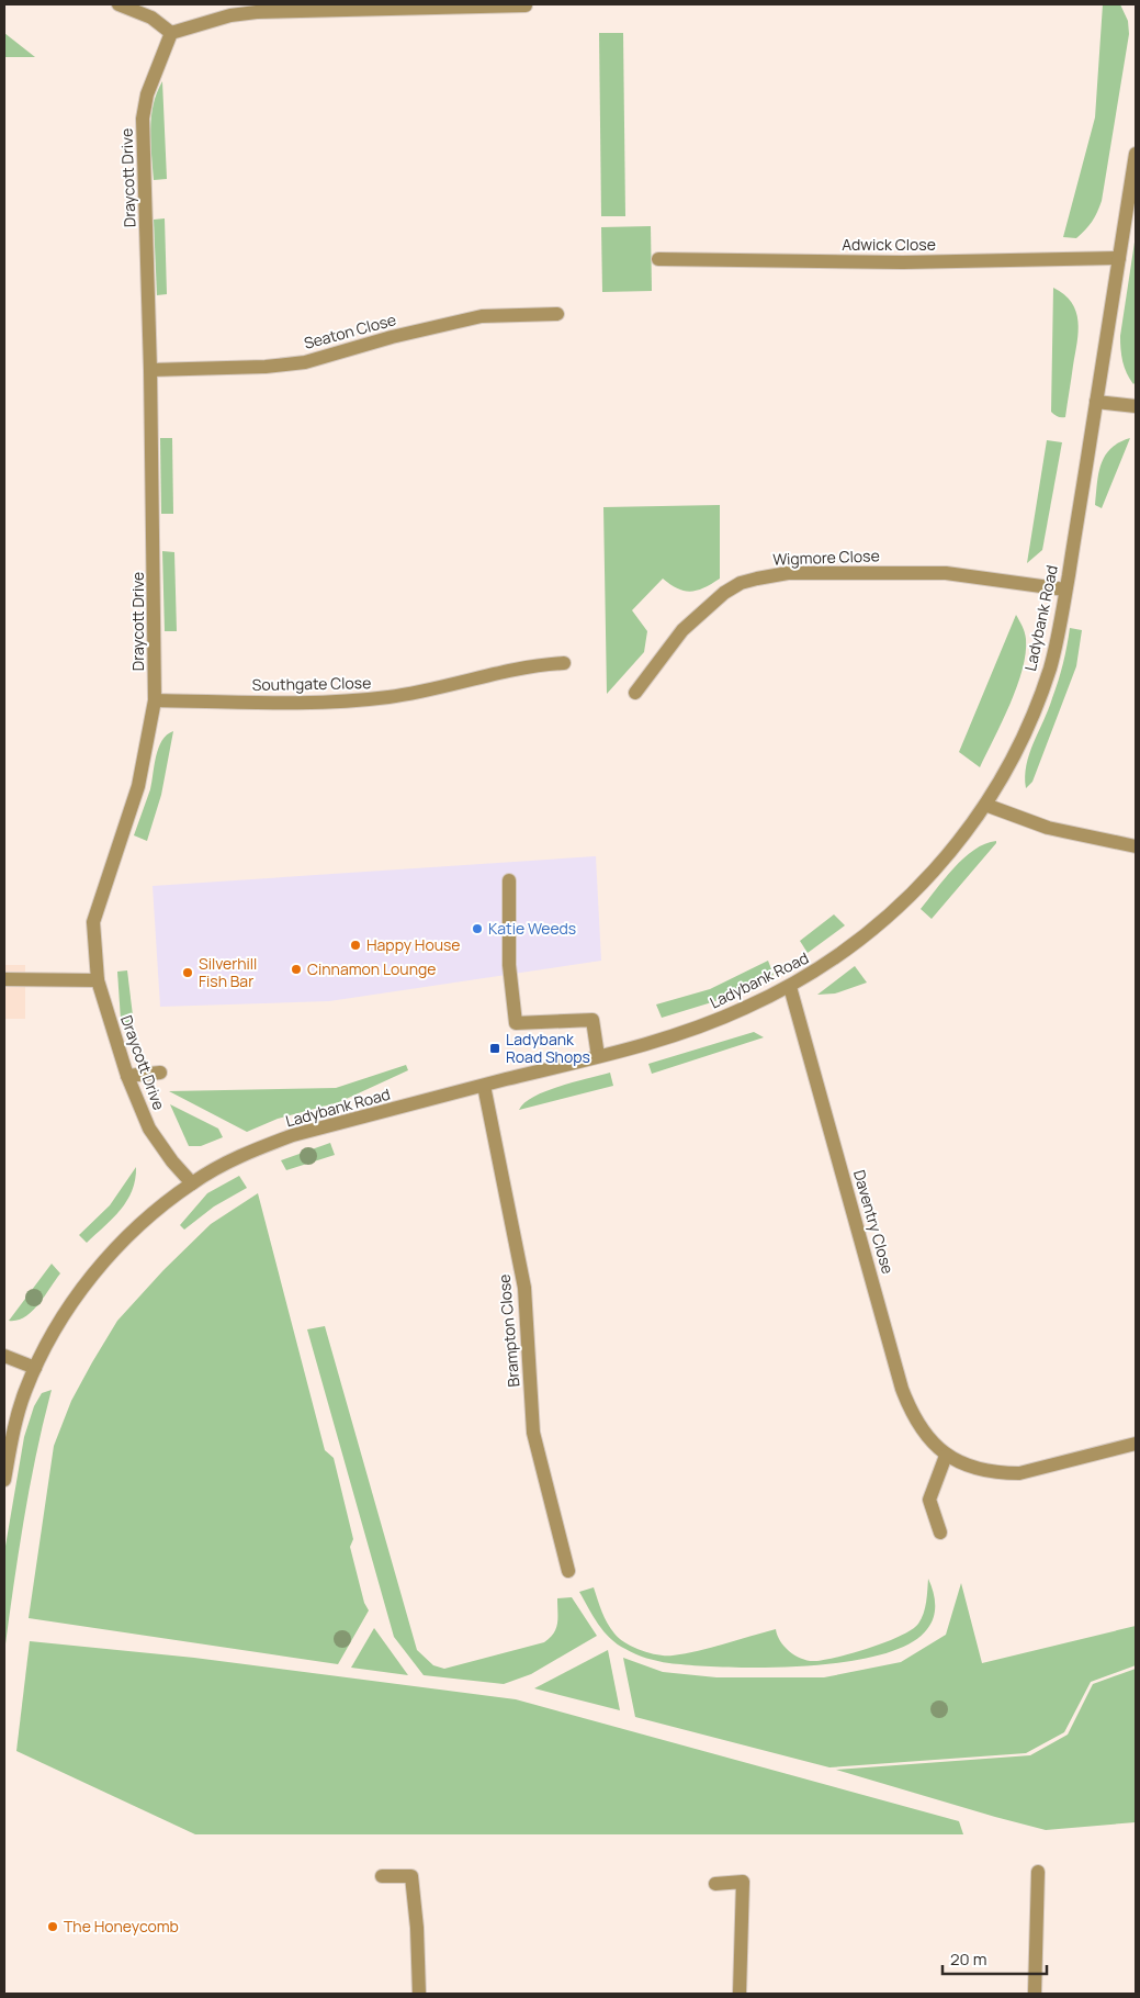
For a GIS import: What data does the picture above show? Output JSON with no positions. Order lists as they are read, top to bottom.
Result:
{
  "streets": {
    "street": [
      "Draycott Drive",
      "Adwick Close",
      "Seaton Close",
      "Wigmore Close",
      "Ladybank Road",
      "Southgate Close",
      "Daventry Close",
      "Brampton Close"
    ]
  },
  "crossings": [
    ["Draycott Drive", "Seaton Close"],
    ["Draycott Drive", "Ladybank Road"],
    ["Draycott Drive", "Southgate Close"],
    ["Adwick Close", "Ladybank Road"],
    ["Wigmore Close", "Ladybank Road"],
    ["Ladybank Road", "Daventry Close"],
    ["Ladybank Road", "Brampton Close"]
  ],
  "places": {
    "other": [
      "Katie Weeds",
      "Happy House",
      "Cinnamon Lounge",
      "Silverhill Fish Bar",
      "The Honeycomb"
    ],
    "transit": ["Ladybank Road Shops"]
  },
  "scale_bar": "20 m"
}
